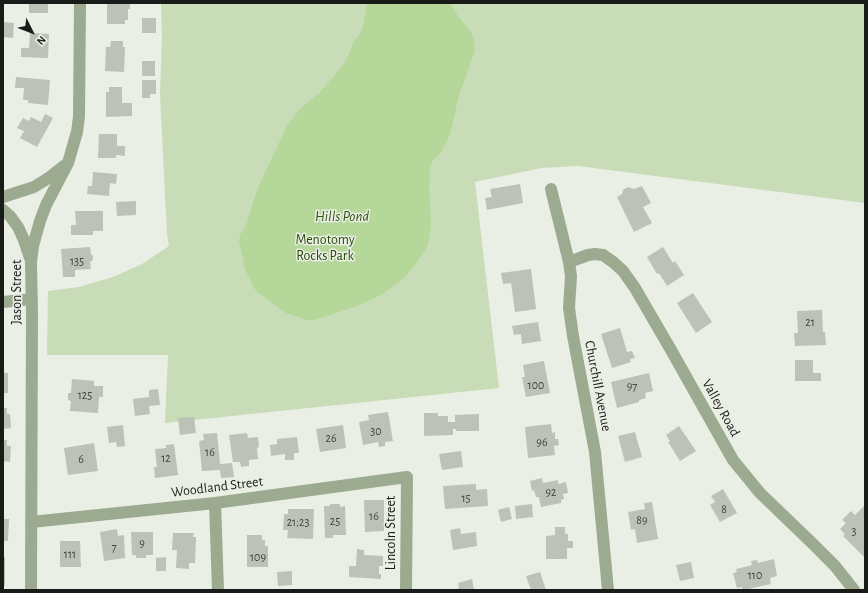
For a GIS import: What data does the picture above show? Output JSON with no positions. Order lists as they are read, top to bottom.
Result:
{
  "streets": {
    "street": [
      "Jason Street",
      "Churchill Avenue",
      "Valley Road",
      "Woodland Street",
      "Lincoln Street"
    ]
  },
  "crossings": [
    ["Jason Street", "Woodland Street"],
    ["Churchill Avenue", "Valley Road"],
    ["Woodland Street", "Lincoln Street"]
  ],
  "water": ["Hills Pond"],
  "parks": ["Menotomy Rocks Park"],
  "house_numbers": [
    "135",
    "21",
    "100",
    "97",
    "125",
    "30",
    "26",
    "96",
    "16",
    "12",
    "6",
    "92",
    "15",
    "8",
    "16",
    "89",
    "25",
    "21;23",
    "3",
    "9",
    "7",
    "111",
    "109",
    "110"
  ],
  "north": "bottom right"
}
